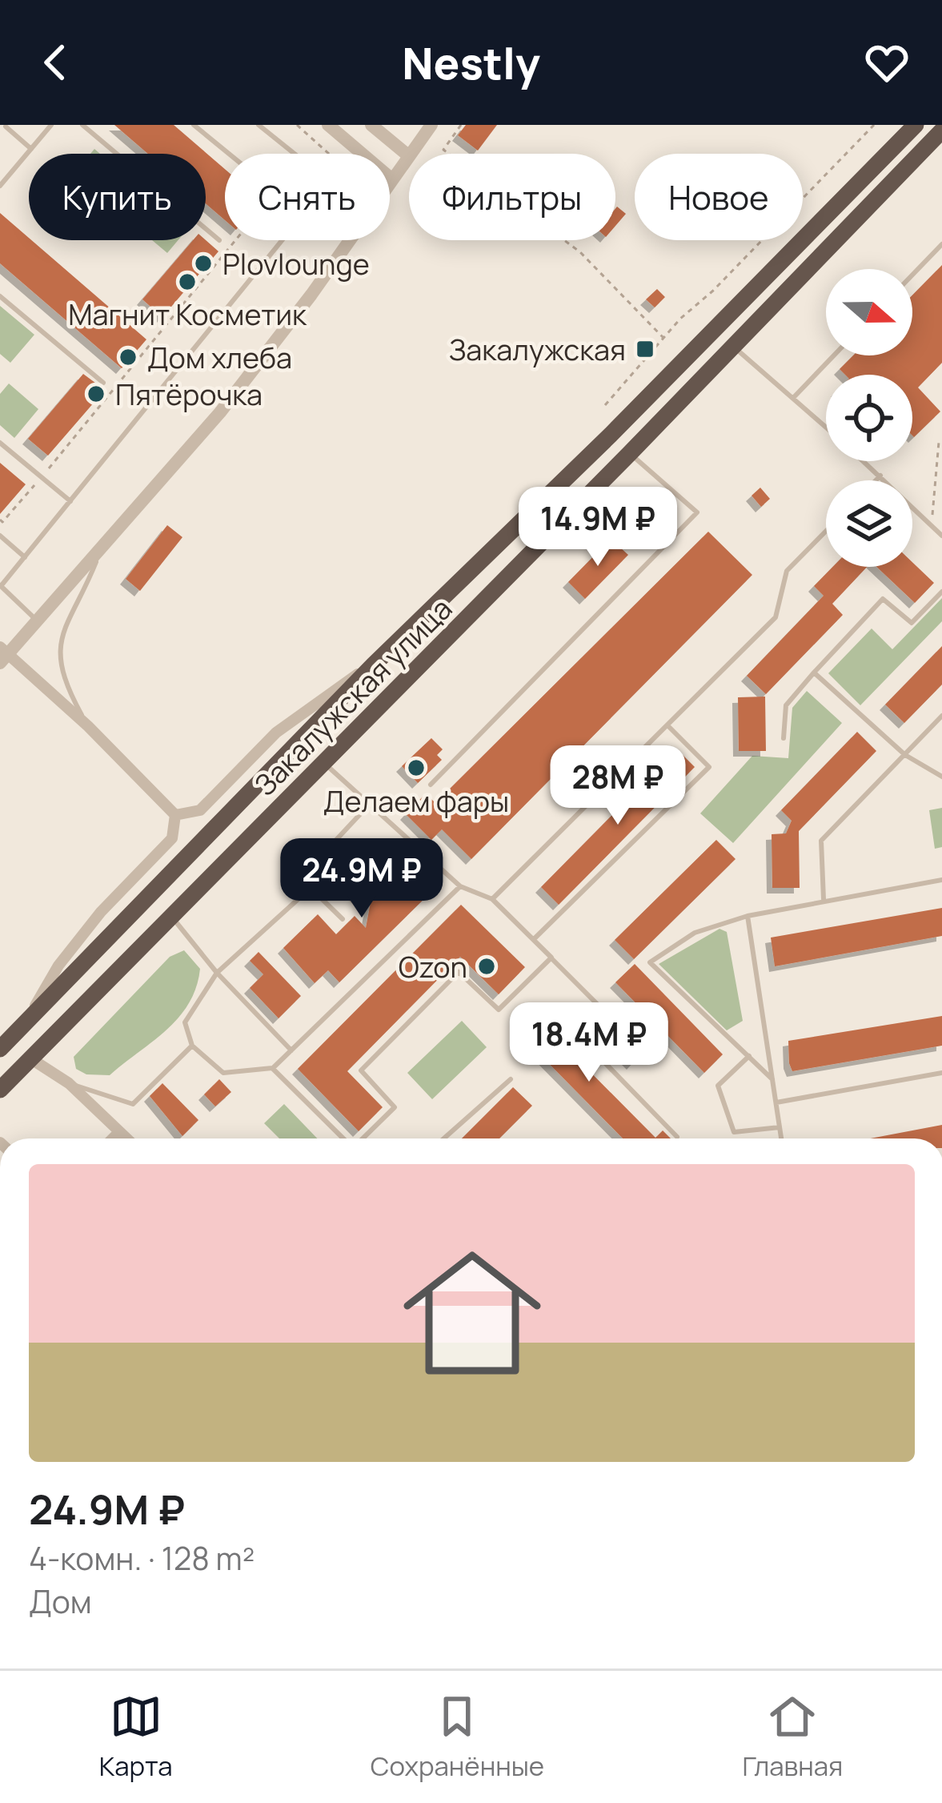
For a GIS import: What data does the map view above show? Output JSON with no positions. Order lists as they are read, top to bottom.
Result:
{
  "streets": {
    "highway": ["Закалужская улица"]
  },
  "places": {
    "other": [
      "Plovlounge",
      "Магнит Косметик",
      "Дом хлеба",
      "Пятёрочка",
      "Делаем фары",
      "Ozon"
    ],
    "transit": ["Закалужская"]
  },
  "north": "right",
  "page": {
    "header": "Nestly",
    "chip": [
      "Купить",
      "Снять",
      "Фильтры",
      "Новое"
    ],
    "price": [
      "14.9M ₽",
      "28M ₽",
      "24.9M ₽",
      "18.4M ₽"
    ],
    "list": [
      {
        "name": "24.9M ₽",
        "note": "4-комн. · 128 m² · Дом"
      }
    ],
    "tabs": ["Карта", "Сохранённые", "Главная"]
  }
}
